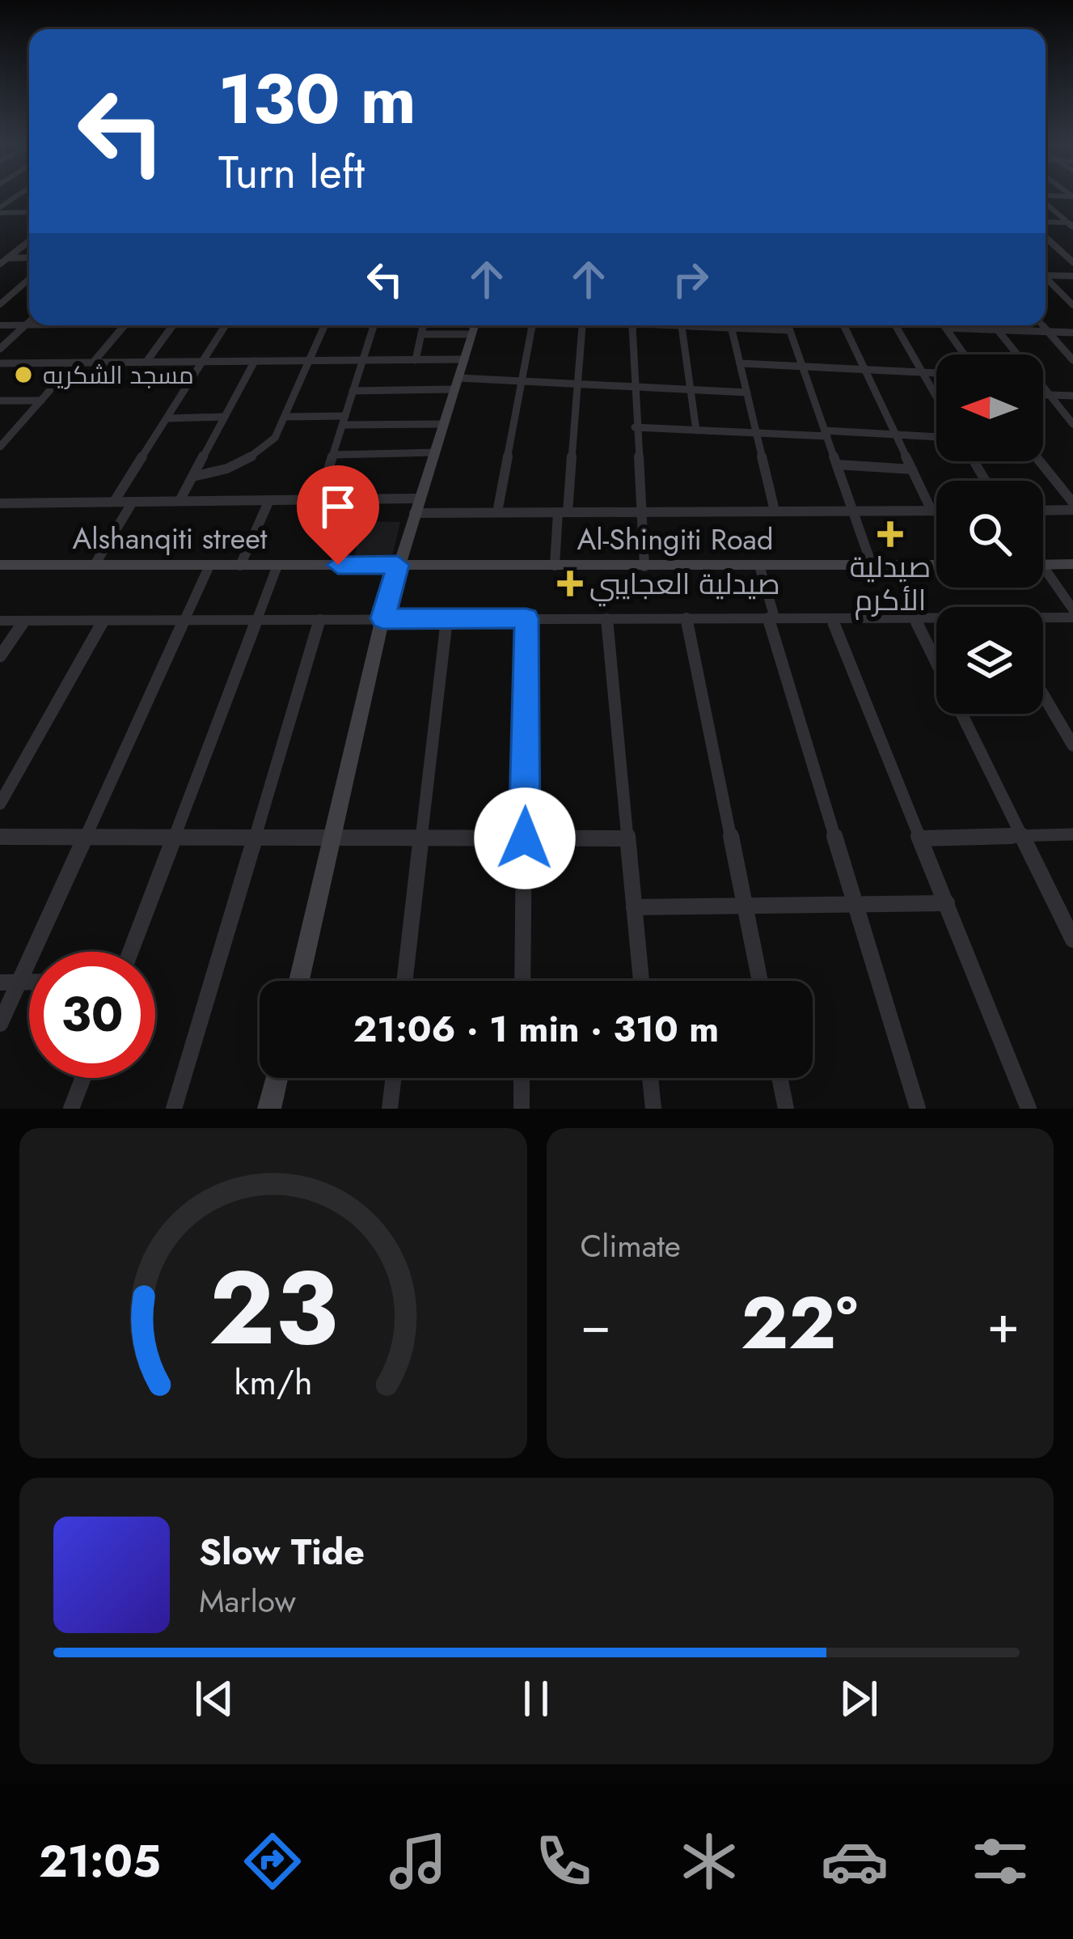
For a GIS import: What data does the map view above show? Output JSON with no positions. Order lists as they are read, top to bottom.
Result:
{
  "streets": {
    "street": ["Alshanqiti street", "Al-Shingiti Road"]
  },
  "crossings": [
    ["Alshanqiti street", "Al-Shingiti Road"]
  ],
  "places": {
    "other": ["مسجد الشكريه"],
    "health": ["صيدلية الأكرم", "صيدلية العجايبي"]
  },
  "north": "left",
  "page": {
    "turn": ["130 m", "Turn left"],
    "limit": "30",
    "trip": "21:06 · 1 min · 310 m",
    "tile": "Climate",
    "heat": ["−", "22°", "+"],
    "song": ["Slow Tide", "Marlow"],
    "tabs": "21:05",
    "gauge": ["23", "km/h"]
  }
}
